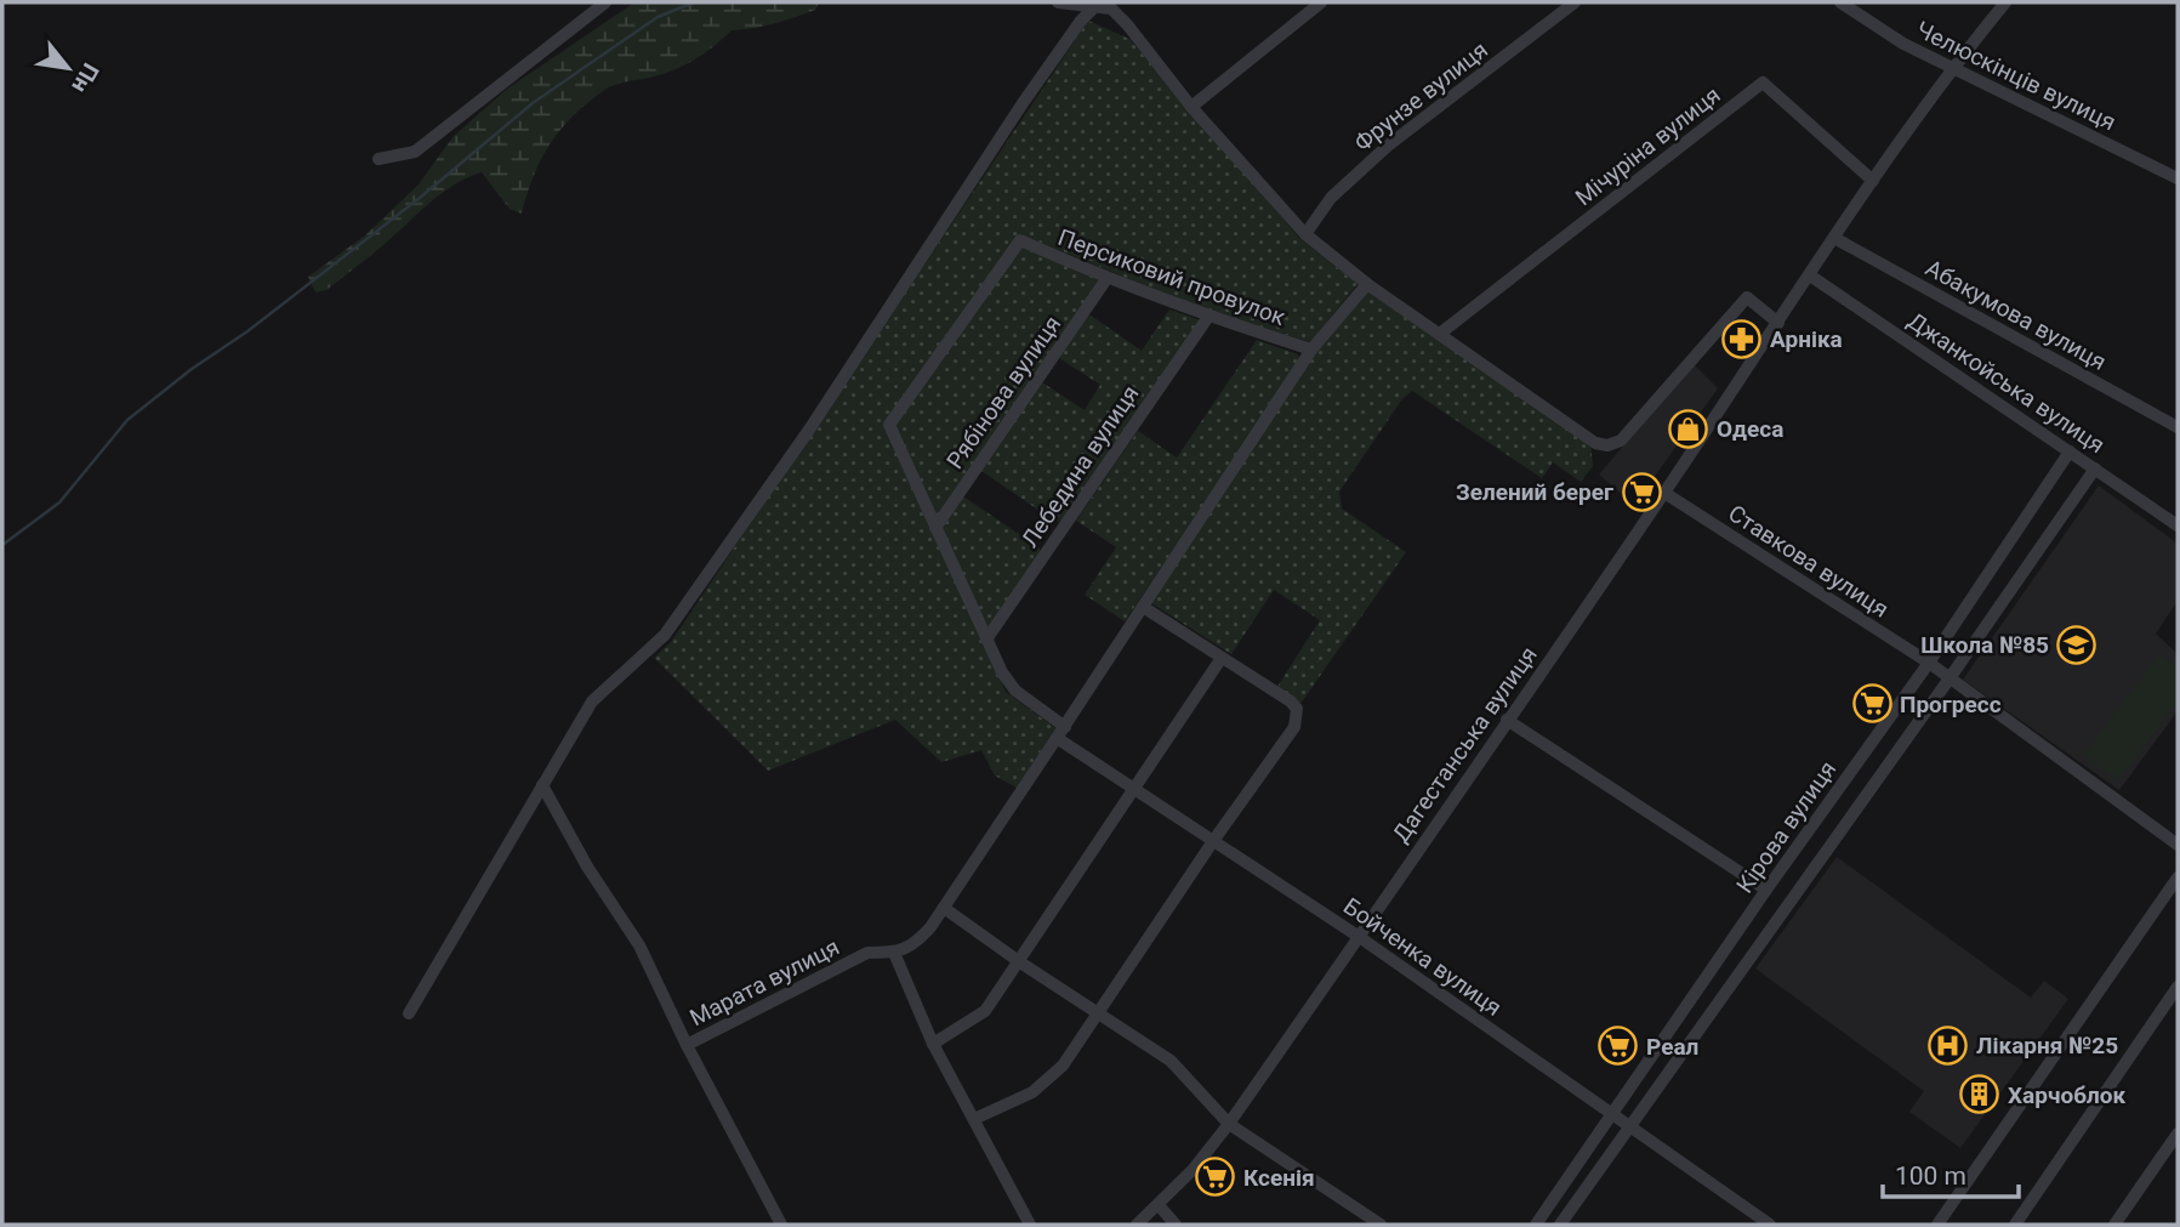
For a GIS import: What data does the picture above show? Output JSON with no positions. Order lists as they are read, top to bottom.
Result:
{
  "streets": {
    "street": [
      "Челюскінців вулиця",
      "Фрунзе вулиця",
      "Мічуріна вулиця",
      "Персиковий провулок",
      "Абакумова вулиця",
      "Джанкойська вулиця",
      "Рябінова вулиця",
      "Лебедина вулиця",
      "Ставкова вулиця",
      "Дагестанська вулиця",
      "Кірова вулиця",
      "Бойченка вулиця",
      "Марата вулиця"
    ]
  },
  "crossings": [
    ["Челюскінців вулиця", "Дагестанська вулиця"],
    ["Мічуріна вулиця", "Дагестанська вулиця"],
    ["Персиковий провулок", "Рябінова вулиця"],
    ["Персиковий провулок", "Лебедина вулиця"],
    ["Персиковий провулок", "Бойченка вулиця"],
    ["Персиковий провулок", "Марата вулиця"],
    ["Абакумова вулиця", "Дагестанська вулиця"],
    ["Джанкойська вулиця", "Дагестанська вулиця"],
    ["Джанкойська вулиця", "Кірова вулиця"],
    ["Рябінова вулиця", "Бойченка вулиця"],
    ["Лебедина вулиця", "Бойченка вулиця"],
    ["Ставкова вулиця", "Дагестанська вулиця"],
    ["Ставкова вулиця", "Кірова вулиця"],
    ["Дагестанська вулиця", "Бойченка вулиця"],
    ["Кірова вулиця", "Бойченка вулиця"],
    ["Бойченка вулиця", "Марата вулиця"]
  ],
  "places": {
    "pharmacy": ["Арніка"],
    "shop": ["Одеса"],
    "supermarket": [
      "Зелений берег",
      "Прогресс",
      "Реал",
      "Ксенія"
    ],
    "school or university": ["Школа №85"],
    "hospital": ["Лікарня №25"],
    "building": ["Харчоблок"]
  },
  "scale_bar": "100 m",
  "north": "bottom right"
}
